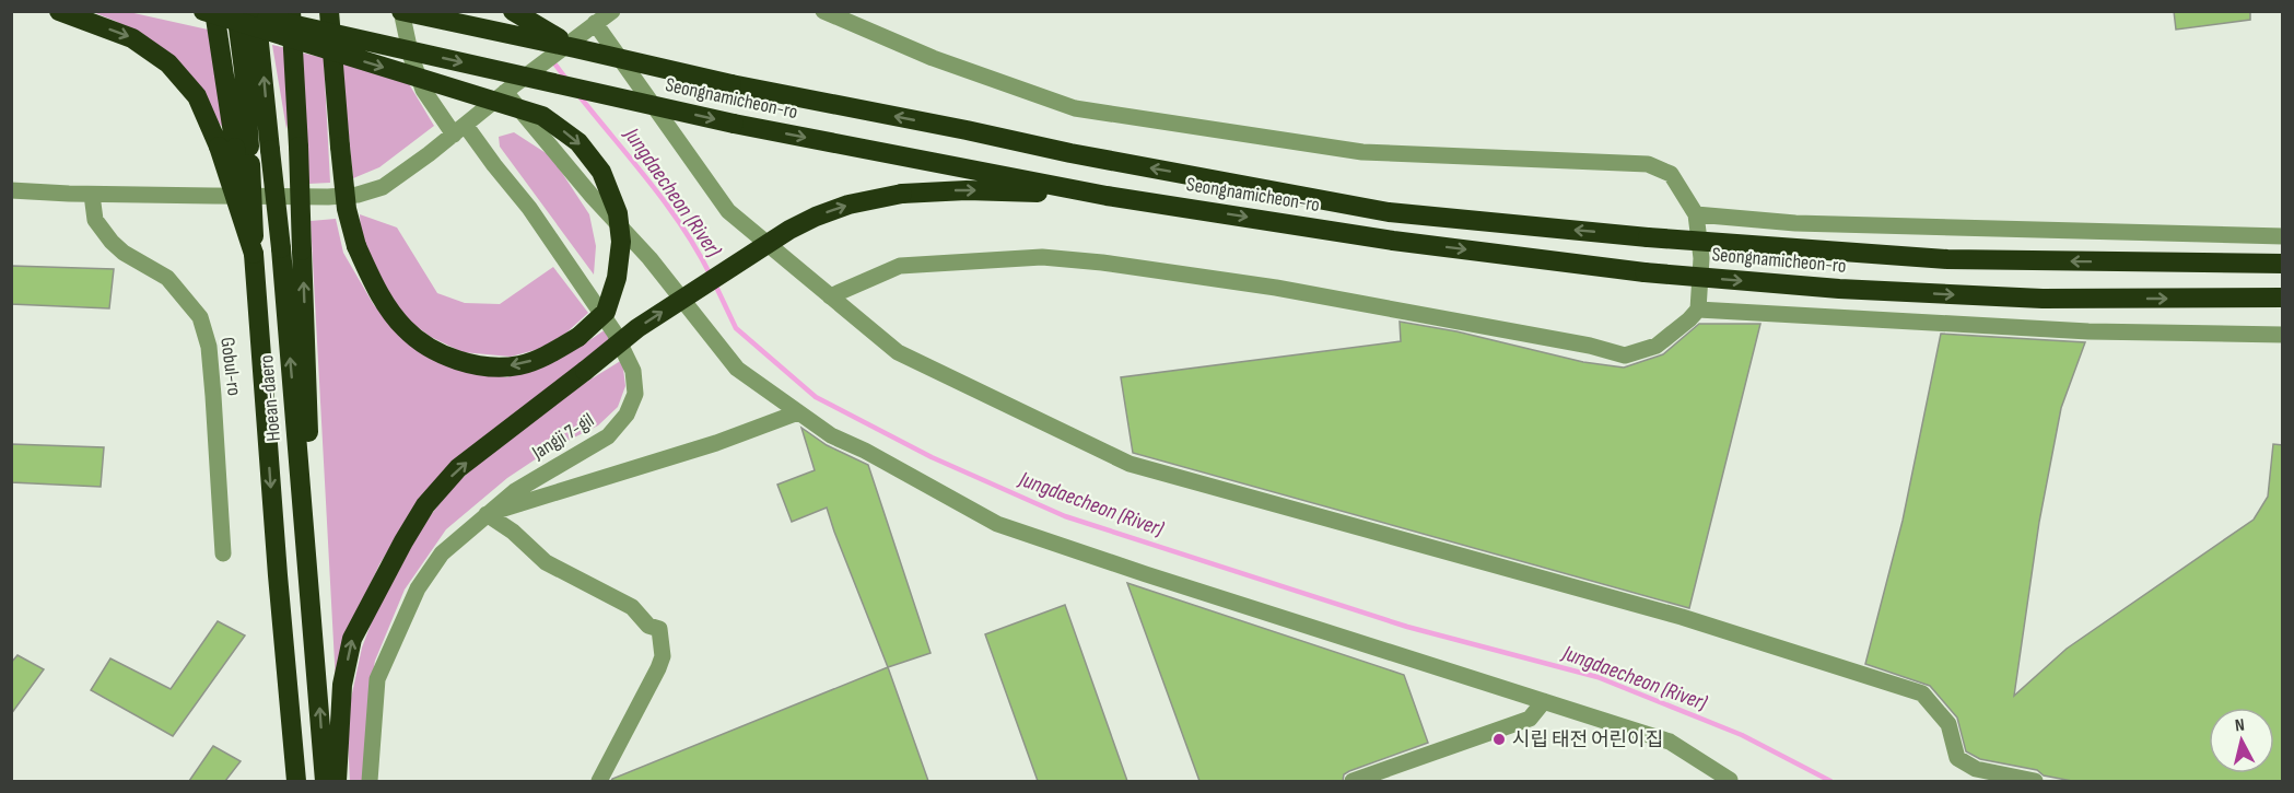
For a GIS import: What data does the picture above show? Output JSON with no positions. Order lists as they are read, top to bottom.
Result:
{
  "streets": {
    "highway": ["Seongnamicheon-ro", "Hoean-daero"],
    "street": ["Gobul-ro", "Jangji 7-gil"]
  },
  "crossings": [
    ["Seongnamicheon-ro", "Hoean-daero"],
    ["Seongnamicheon-ro", "Jangji 7-gil"]
  ],
  "water": ["Jungdaecheon (River)"],
  "places": ["시립 태전 어린이집"],
  "north": "top"
}
